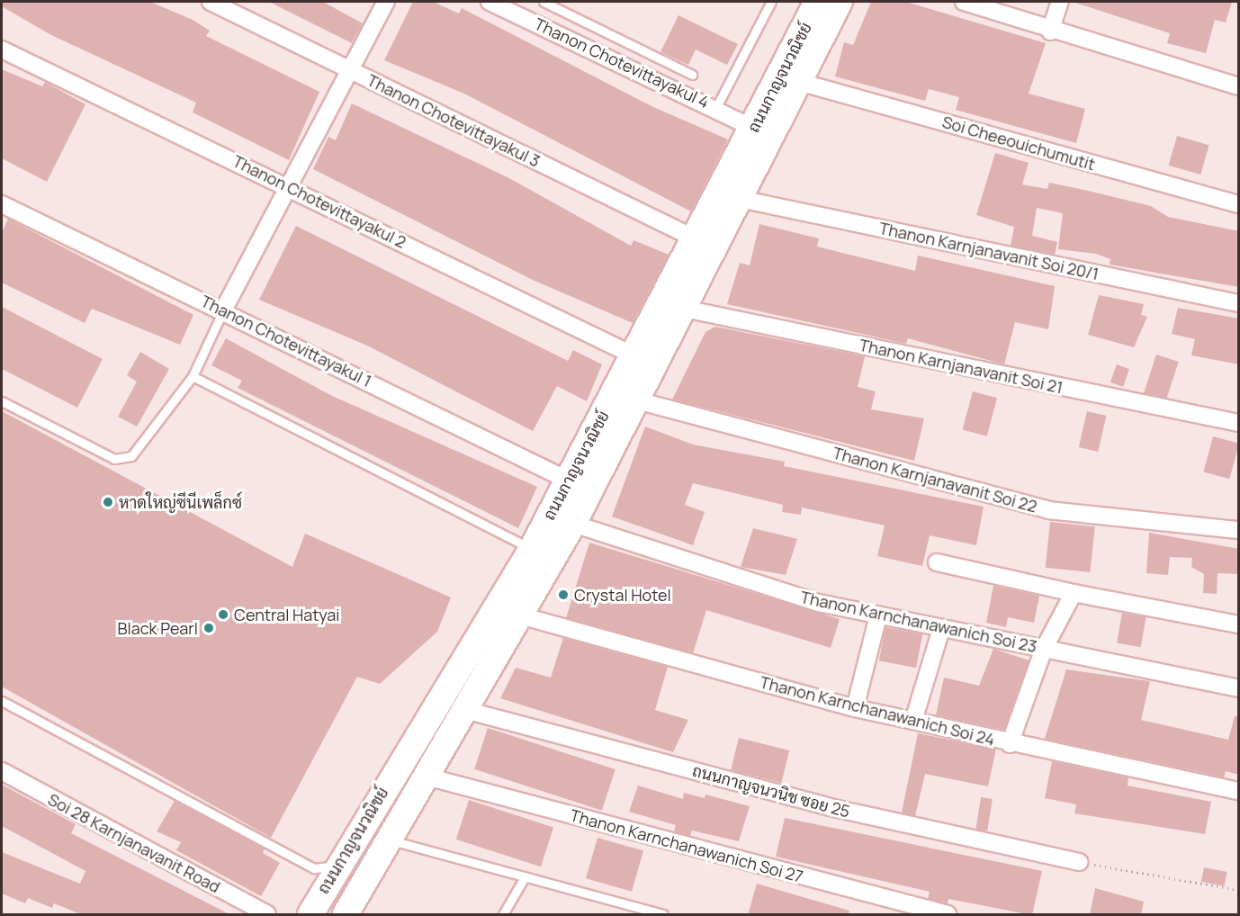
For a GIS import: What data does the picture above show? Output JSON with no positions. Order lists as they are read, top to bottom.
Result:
{
  "streets": {
    "main road": ["ถนนกาญจนวณิชย์"],
    "street": [
      "Thanon Chotevittayakul 4",
      "Thanon Chotevittayakul 3",
      "Soi Cheeouichumutit",
      "Thanon Chotevittayakul 2",
      "Thanon Karnjanavanit Soi 20/1",
      "Thanon Chotevittayakul 1",
      "Thanon Karnjanavanit Soi 21",
      "Thanon Karnjanavanit Soi 22",
      "Thanon Karnchanawanich Soi 23",
      "Thanon Karnchanawanich Soi 24",
      "ถนนกาญจนวนิช ซอย 25",
      "Soi 28 Karnjanavanit Road",
      "Thanon Karnchanawanich Soi 27"
    ]
  },
  "crossings": [
    ["Thanon Chotevittayakul 4", "ถนนกาญจนวณิชย์"],
    ["ถนนกาญจนวณิชย์", "Thanon Chotevittayakul 3"],
    ["ถนนกาญจนวณิชย์", "Soi Cheeouichumutit"],
    ["ถนนกาญจนวณิชย์", "Thanon Chotevittayakul 2"],
    ["ถนนกาญจนวณิชย์", "Thanon Karnjanavanit Soi 20/1"],
    ["ถนนกาญจนวณิชย์", "Thanon Chotevittayakul 1"],
    ["ถนนกาญจนวณิชย์", "Thanon Karnjanavanit Soi 21"],
    ["ถนนกาญจนวณิชย์", "Thanon Karnjanavanit Soi 22"],
    ["ถนนกาญจนวณิชย์", "Thanon Karnchanawanich Soi 23"],
    ["ถนนกาญจนวณิชย์", "Thanon Karnchanawanich Soi 24"],
    ["ถนนกาญจนวณิชย์", "ถนนกาญจนวนิช ซอย 25"],
    ["ถนนกาญจนวณิชย์", "Thanon Karnchanawanich Soi 27"]
  ],
  "places": [
    "หาดใหญ่ซีนีเพล็กซ์",
    "Crystal Hotel",
    "Central Hatyai",
    "Black Pearl"
  ]
}
